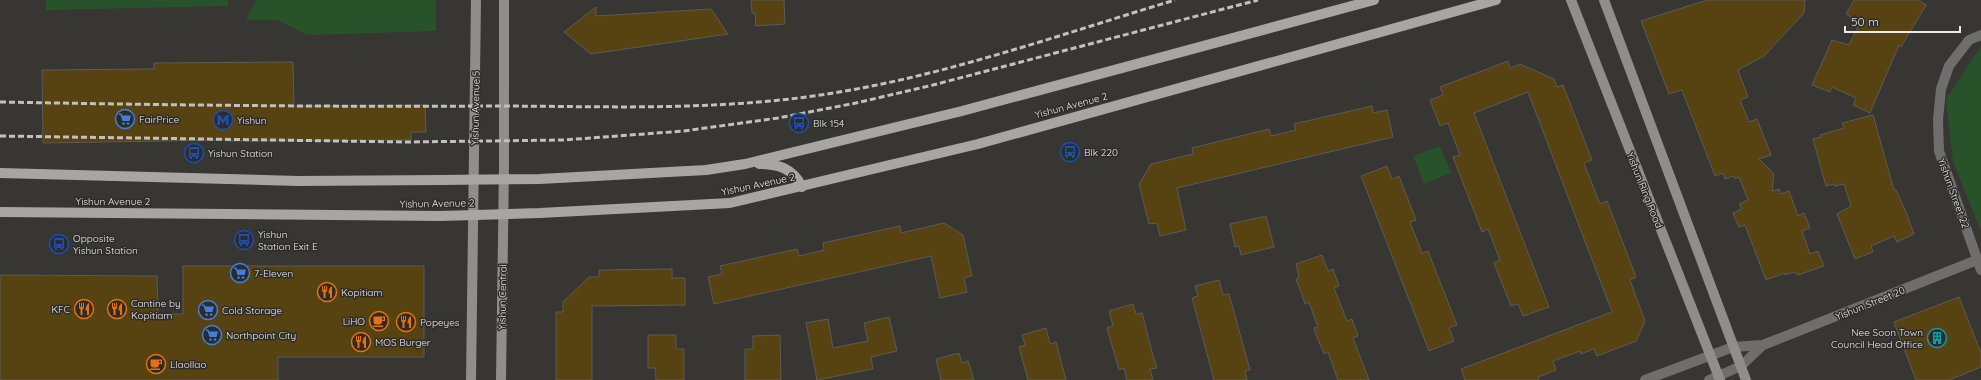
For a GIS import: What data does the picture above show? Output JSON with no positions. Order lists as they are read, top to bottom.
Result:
{
  "streets": {
    "main road": [
      "Yishun Avenue 2",
      "Yishun Avenue 5",
      "Yishun Ring Road",
      "Yishun Central"
    ],
    "street": ["Yishun Street 22", "Yishun Street 20"]
  },
  "crossings": [
    ["Yishun Avenue 2", "Yishun Avenue 5"],
    ["Yishun Avenue 2", "Yishun Central"],
    ["Yishun Street 22", "Yishun Street 20"]
  ],
  "places": {
    "supermarket": [
      "FairPrice",
      "7-Eleven",
      "Cold Storage",
      "Northpoint City"
    ],
    "metro station": ["Yishun"],
    "bus stop": [
      "Blk 154",
      "Blk 220",
      "Yishun Station",
      "Yishun Station Exit E",
      "Opposite Yishun Station"
    ],
    "restaurant": [
      "Kopitiam",
      "KFC",
      "Cantine by Kopitiam",
      "Popeyes",
      "MOS Burger"
    ],
    "cafe": ["LiHO", "Llaollao"],
    "building": ["Nee Soon Town Council Head Office"]
  },
  "scale_bar": "50 m"
}
